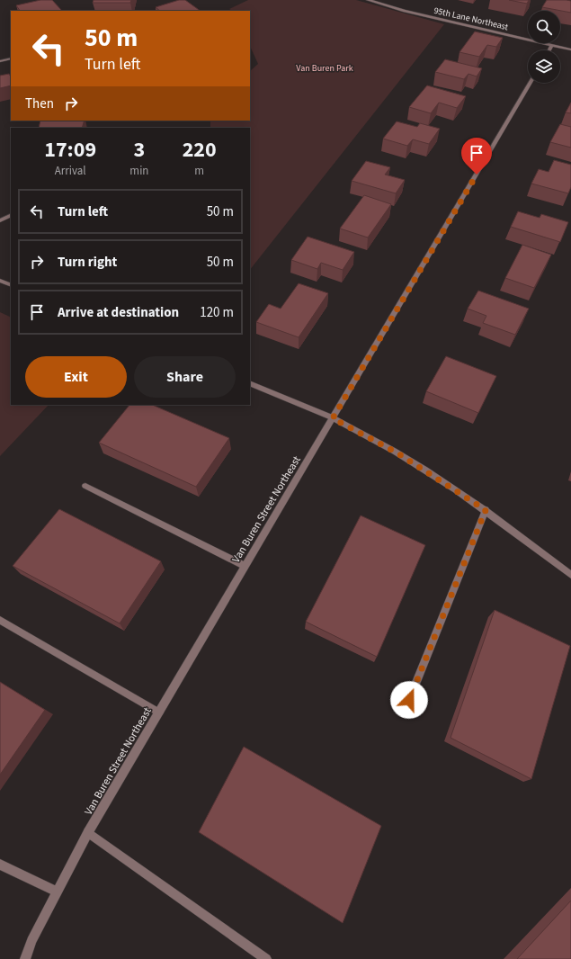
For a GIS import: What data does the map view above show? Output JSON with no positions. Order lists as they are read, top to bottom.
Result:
{
  "streets": {
    "street": ["95th Lane Northeast", "Van Buren Street Northeast"]
  },
  "parks": ["Van Buren Park"],
  "page": {
    "turn": ["50 m", "Turn left"],
    "then": "Then",
    "eta": [
      "17:09",
      "Arrival",
      "3",
      "min",
      "220",
      "m"
    ],
    "list": [
      {
        "name": "Turn left",
        "value": "50 m"
      },
      {
        "name": "Turn right",
        "value": "50 m"
      },
      {
        "name": "Arrive at destination",
        "value": "120 m"
      }
    ],
    "buttons": ["Exit", "Share"]
  }
}
